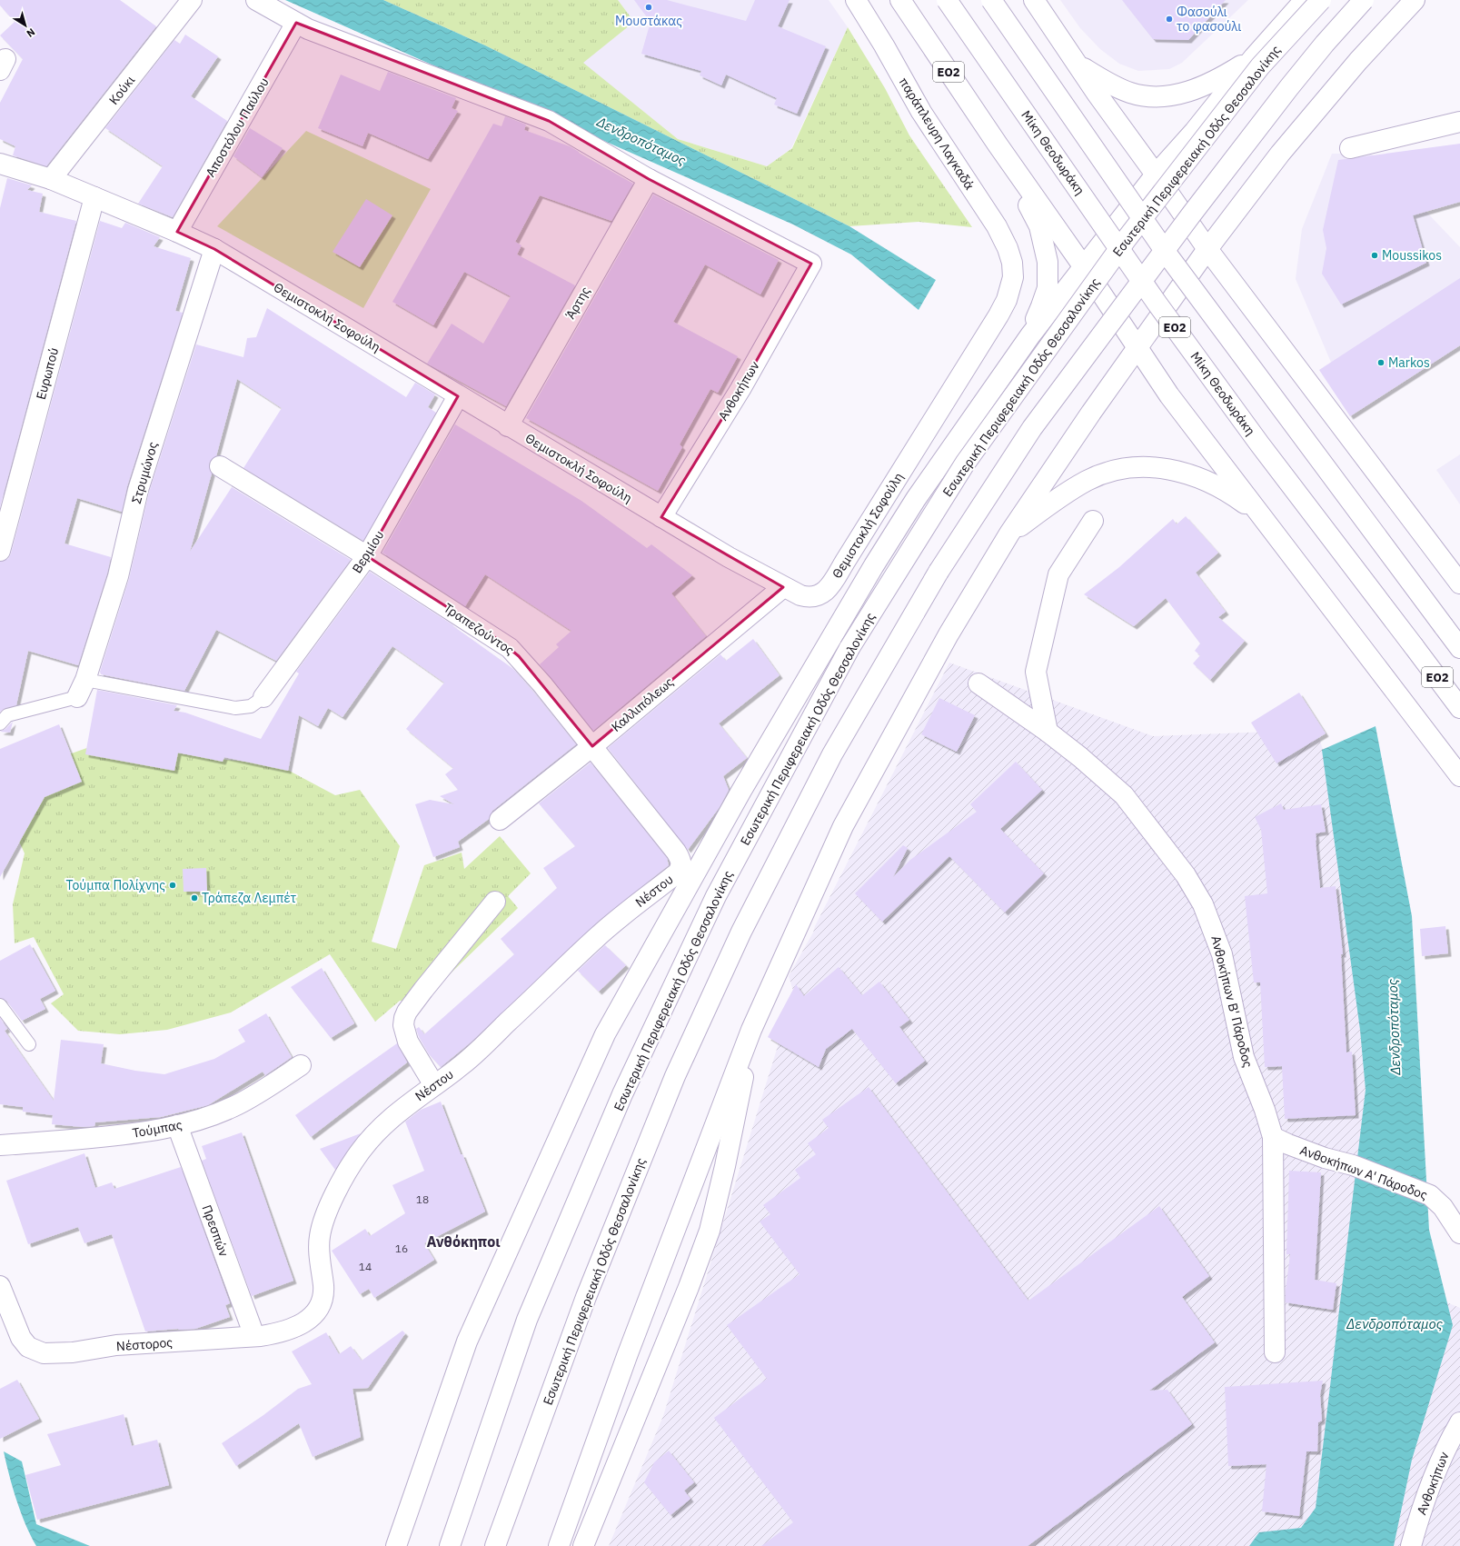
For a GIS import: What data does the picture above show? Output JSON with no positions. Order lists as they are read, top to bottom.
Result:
{
  "streets": {
    "main road": [
      "ΕΟ2",
      "Κούκι",
      "Αποστόλου Παύλου",
      "παράπλευρη Λαγκαδά",
      "Εσωτερική Περιφερειακή Οδός Θεσσαλονίκης",
      "Μίκη Θεοδωράκη",
      "Άρτης",
      "Θεμιστοκλή Σοφούλη",
      "Ευρωπού",
      "Ανθοκήπων",
      "Στρυμώνος",
      "Βερμίου",
      "Τραπεζούντος",
      "Καλλιπόλεως",
      "Νέστου",
      "Ανθοκήπων Β' Πάροδος",
      "Τούμπας",
      "Ανθοκήπων Α' Πάροδος",
      "Πρεσπών",
      "Νέστορος"
    ]
  },
  "crossings": [
    ["Κούκι", "Θεμιστοκλή Σοφούλη"],
    ["Αποστόλου Παύλου", "Θεμιστοκλή Σοφούλη"],
    ["παράπλευρη Λαγκαδά", "Θεμιστοκλή Σοφούλη"],
    ["Άρτης", "Θεμιστοκλή Σοφούλη"],
    ["Άρτης", "Ανθοκήπων"],
    ["Θεμιστοκλή Σοφούλη", "Ευρωπού"],
    ["Θεμιστοκλή Σοφούλη", "Ανθοκήπων"],
    ["Θεμιστοκλή Σοφούλη", "Στρυμώνος"],
    ["Θεμιστοκλή Σοφούλη", "Βερμίου"],
    ["Θεμιστοκλή Σοφούλη", "Καλλιπόλεως"],
    ["Βερμίου", "Τραπεζούντος"],
    ["Τραπεζούντος", "Καλλιπόλεως"],
    ["Τραπεζούντος", "Νέστου"],
    ["Νέστου", "Πρεσπών"],
    ["Νέστου", "Νέστορος"],
    ["Ανθοκήπων Β' Πάροδος", "Ανθοκήπων Α' Πάροδος"],
    ["Τούμπας", "Πρεσπών"],
    ["Πρεσπών", "Νέστορος"]
  ],
  "districts": ["Ανθόκηποι"],
  "water": ["Δενδροπόταμος"],
  "places": [
    "Μουστάκας",
    "Φασούλι το φασούλι",
    "Moussikos",
    "Markos",
    "Τούμπα Πολίχνης",
    "Τράπεζα Λεμπέτ"
  ],
  "house_numbers": ["18", "16", "14"],
  "north": "bottom right"
}
